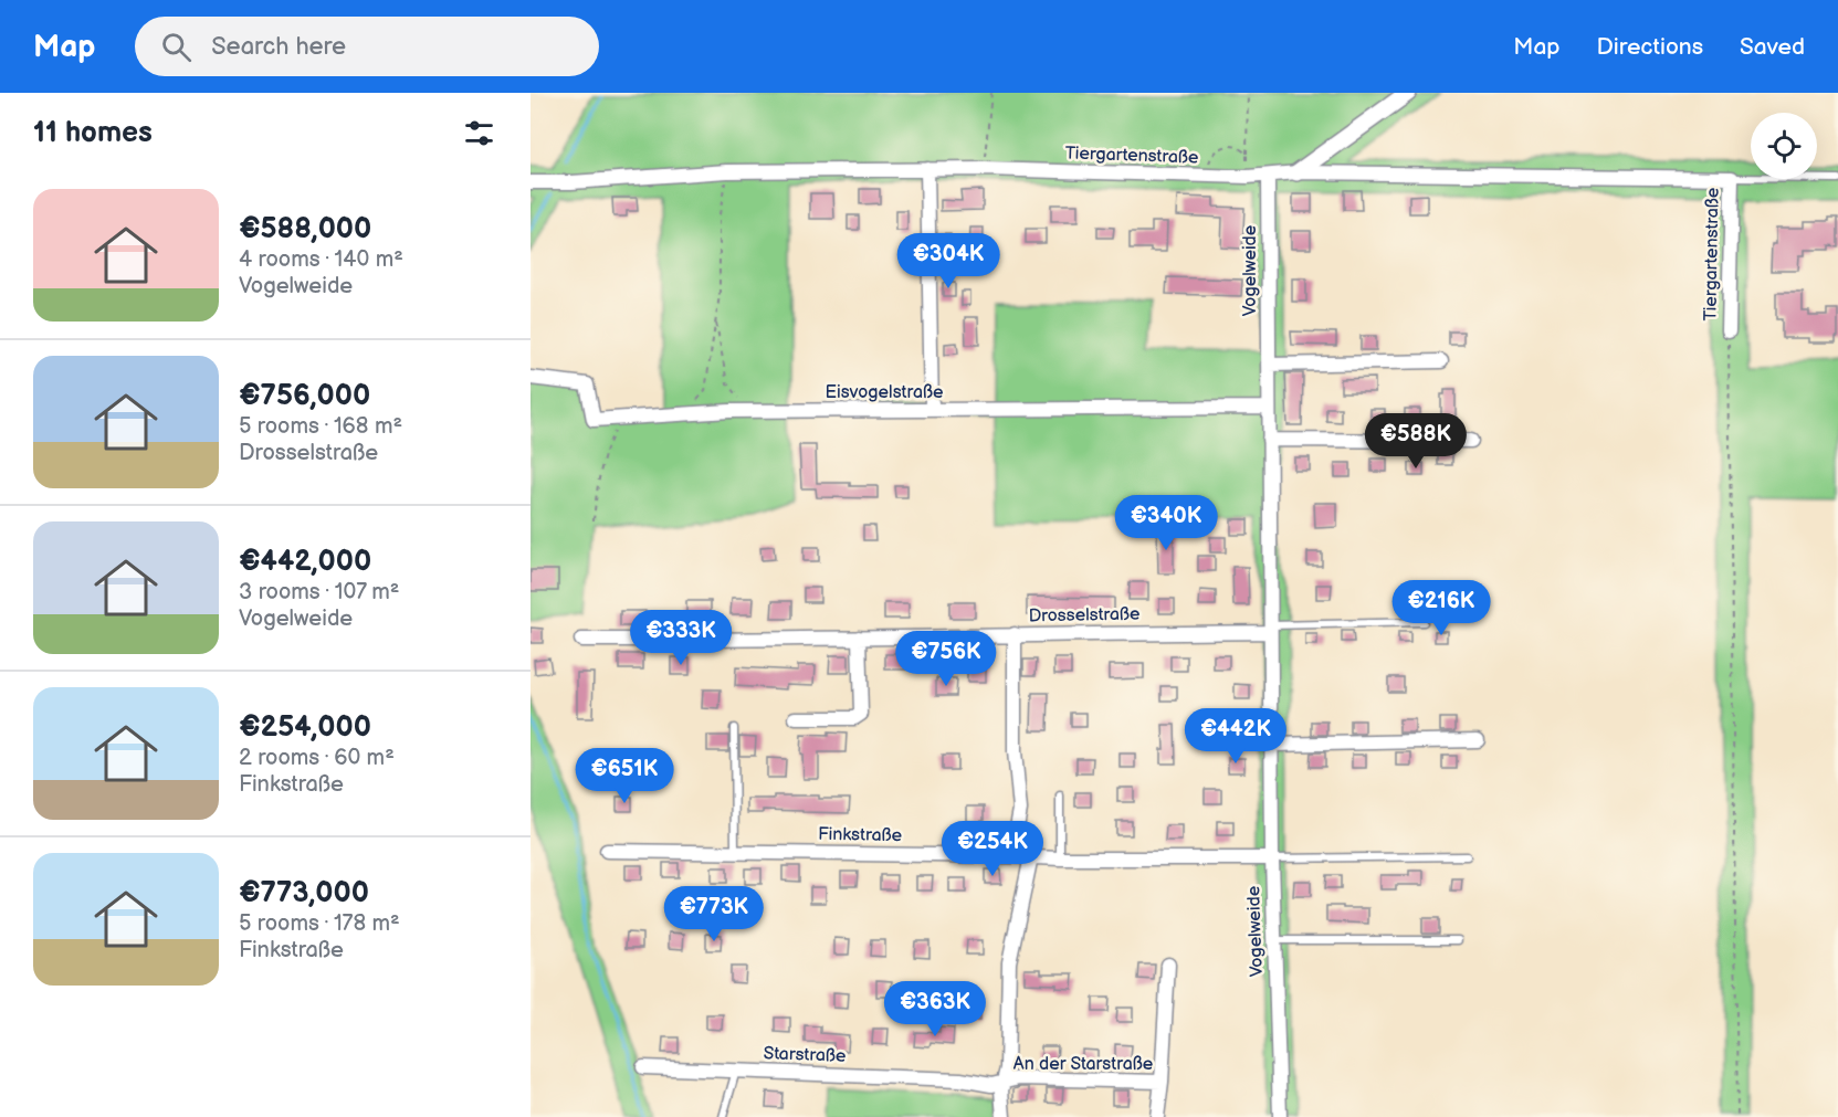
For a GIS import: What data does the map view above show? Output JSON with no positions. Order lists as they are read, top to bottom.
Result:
{
  "streets": {
    "street": [
      "Tiergartenstraße",
      "Vogelweide",
      "Eisvogelstraße",
      "Drosselstraße",
      "Finkstraße",
      "Starstraße",
      "An der Starstraße"
    ]
  },
  "crossings": [
    ["Tiergartenstraße", "Vogelweide"],
    ["Vogelweide", "Eisvogelstraße"],
    ["Vogelweide", "Drosselstraße"],
    ["Vogelweide", "Finkstraße"],
    ["Starstraße", "An der Starstraße"]
  ],
  "page": {
    "header": "Map",
    "search": "Search here",
    "nav": ["Map", "Directions", "Saved"],
    "heading": "11 homes",
    "list": [
      {
        "name": "€588,000",
        "note": "4 rooms · 140 m² · Vogelweide"
      },
      {
        "name": "€756,000",
        "note": "5 rooms · 168 m² · Drosselstraße"
      },
      {
        "name": "€442,000",
        "note": "3 rooms · 107 m² · Vogelweide"
      },
      {
        "name": "€254,000",
        "note": "2 rooms · 60 m² · Finkstraße"
      },
      {
        "name": "€773,000",
        "note": "5 rooms · 178 m² · Finkstraße"
      }
    ],
    "price": [
      "€304K",
      "€588K",
      "€340K",
      "€216K",
      "€333K",
      "€756K",
      "€442K",
      "€651K",
      "€254K",
      "€773K",
      "€363K"
    ]
  }
}
